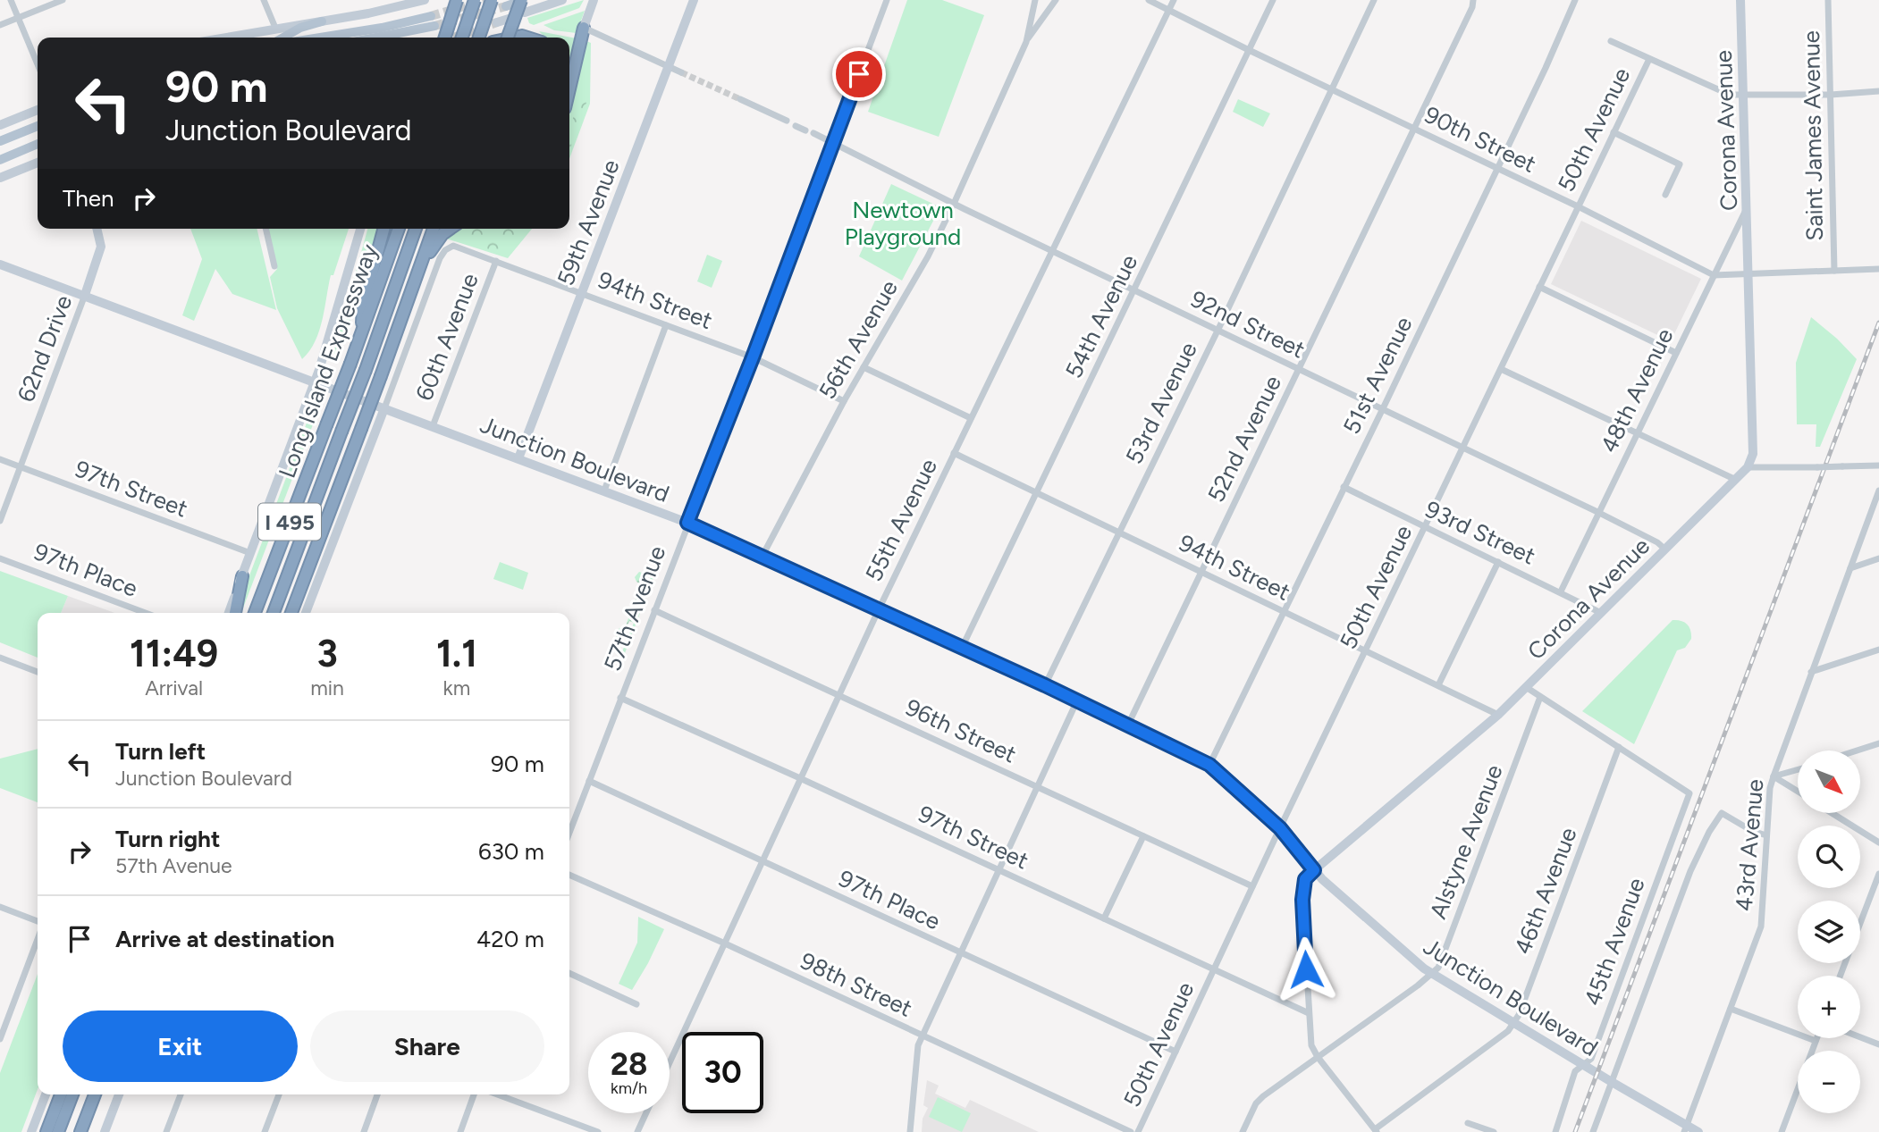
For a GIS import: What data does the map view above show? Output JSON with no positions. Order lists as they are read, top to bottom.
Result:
{
  "streets": {
    "highway": ["Long Island Expressway", "I 495"],
    "main road": [
      "Corona Avenue",
      "59th Avenue",
      "62nd Drive",
      "Junction Boulevard"
    ],
    "street": [
      "50th Avenue",
      "Saint James Avenue",
      "90th Street",
      "94th Street",
      "54th Avenue",
      "92nd Street",
      "60th Avenue",
      "56th Avenue",
      "51st Avenue",
      "48th Avenue",
      "53rd Avenue",
      "52nd Avenue",
      "97th Street",
      "55th Avenue",
      "93rd Street",
      "97th Place",
      "57th Avenue",
      "96th Street",
      "Alstyne Avenue",
      "43rd Avenue",
      "46th Avenue",
      "45th Avenue",
      "98th Street"
    ]
  },
  "crossings": [
    ["50th Avenue", "90th Street"],
    ["50th Avenue", "94th Street"],
    ["50th Avenue", "92nd Street"],
    ["50th Avenue", "Junction Boulevard"],
    ["50th Avenue", "97th Street"],
    ["50th Avenue", "93rd Street"],
    ["50th Avenue", "97th Place"],
    ["50th Avenue", "96th Street"],
    ["Corona Avenue", "90th Street"],
    ["Corona Avenue", "94th Street"],
    ["Corona Avenue", "92nd Street"],
    ["Corona Avenue", "48th Avenue"],
    ["Corona Avenue", "Junction Boulevard"],
    ["Corona Avenue", "97th Street"],
    ["Corona Avenue", "93rd Street"],
    ["Corona Avenue", "Alstyne Avenue"],
    ["Corona Avenue", "46th Avenue"],
    ["Saint James Avenue", "90th Street"],
    ["90th Street", "54th Avenue"],
    ["90th Street", "51st Avenue"],
    ["90th Street", "48th Avenue"],
    ["90th Street", "53rd Avenue"],
    ["90th Street", "52nd Avenue"],
    ["90th Street", "55th Avenue"],
    ["59th Avenue", "94th Street"],
    ["59th Avenue", "Junction Boulevard"],
    ["94th Street", "54th Avenue"],
    ["94th Street", "60th Avenue"],
    ["94th Street", "56th Avenue"],
    ["94th Street", "51st Avenue"],
    ["94th Street", "53rd Avenue"],
    ["94th Street", "52nd Avenue"],
    ["94th Street", "Junction Boulevard"],
    ["94th Street", "55th Avenue"],
    ["94th Street", "57th Avenue"],
    ["54th Avenue", "92nd Street"],
    ["54th Avenue", "Junction Boulevard"],
    ["92nd Street", "56th Avenue"],
    ["92nd Street", "51st Avenue"],
    ["92nd Street", "48th Avenue"],
    ["92nd Street", "53rd Avenue"],
    ["92nd Street", "52nd Avenue"],
    ["92nd Street", "55th Avenue"],
    ["92nd Street", "57th Avenue"],
    ["60th Avenue", "Junction Boulevard"],
    ["56th Avenue", "Junction Boulevard"],
    ["62nd Drive", "Junction Boulevard"],
    ["62nd Drive", "97th Street"],
    ["51st Avenue", "Junction Boulevard"],
    ["51st Avenue", "93rd Street"],
    ["48th Avenue", "93rd Street"],
    ["53rd Avenue", "Junction Boulevard"],
    ["52nd Avenue", "Junction Boulevard"],
    ["Junction Boulevard", "55th Avenue"],
    ["Junction Boulevard", "57th Avenue"],
    ["Junction Boulevard", "Alstyne Avenue"],
    ["Junction Boulevard", "43rd Avenue"],
    ["Junction Boulevard", "46th Avenue"],
    ["Junction Boulevard", "45th Avenue"],
    ["97th Street", "55th Avenue"],
    ["97th Street", "57th Avenue"],
    ["55th Avenue", "97th Place"],
    ["55th Avenue", "96th Street"],
    ["55th Avenue", "98th Street"],
    ["97th Place", "57th Avenue"],
    ["57th Avenue", "96th Street"],
    ["46th Avenue", "45th Avenue"]
  ],
  "parks": ["Newtown Playground"],
  "north": "bottom right",
  "page": {
    "turn": ["90 m", "Junction Boulevard"],
    "then": "Then",
    "eta": [
      "11:49",
      "Arrival",
      "3",
      "min",
      "1.1",
      "km"
    ],
    "list": [
      {
        "name": "Turn left",
        "note": "Junction Boulevard",
        "value": "90 m"
      },
      {
        "name": "Turn right",
        "note": "57th Avenue",
        "value": "630 m"
      },
      {
        "name": "Arrive at destination",
        "value": "420 m"
      }
    ],
    "map_buttons": ["+", "−"],
    "buttons": ["Exit", "Share"],
    "speed": "28 km/h",
    "limit": "30"
  }
}
